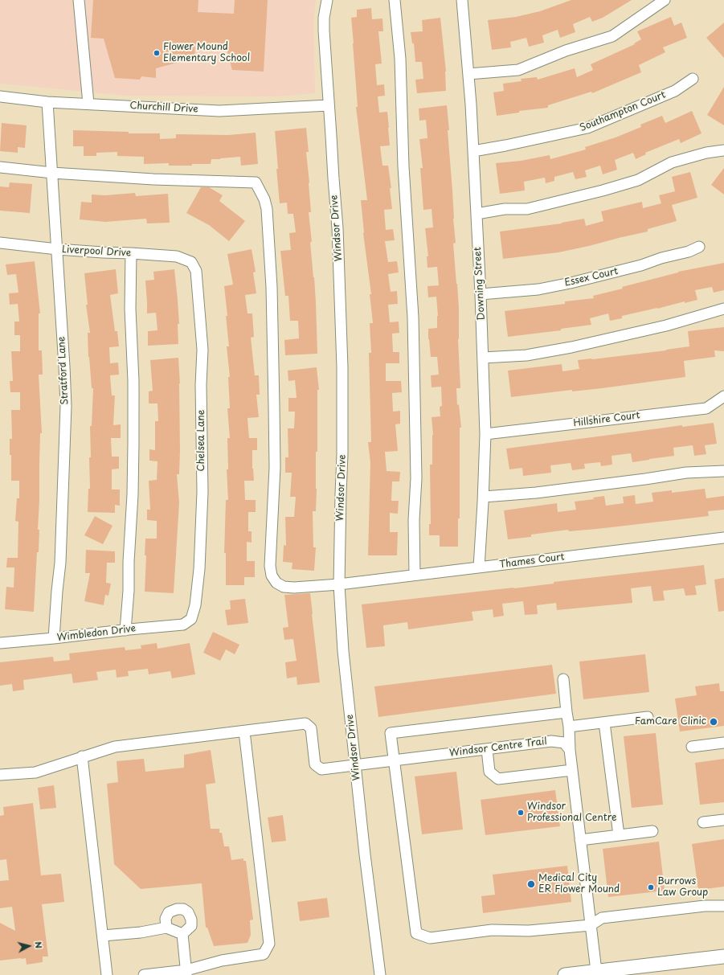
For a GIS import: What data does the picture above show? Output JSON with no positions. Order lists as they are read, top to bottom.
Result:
{
  "streets": {
    "street": [
      "Churchill Drive",
      "Southampton Court",
      "Windsor Drive",
      "Liverpool Drive",
      "Essex Court",
      "Downing Street",
      "Stratford Lane",
      "Hillshire Court",
      "Chelsea Lane",
      "Thames Court",
      "Wimbledon Drive",
      "Windsor Centre Trail"
    ]
  },
  "crossings": [
    ["Churchill Drive", "Windsor Drive"],
    ["Churchill Drive", "Stratford Lane"],
    ["Southampton Court", "Downing Street"],
    ["Windsor Drive", "Thames Court"],
    ["Windsor Drive", "Windsor Centre Trail"],
    ["Liverpool Drive", "Stratford Lane"],
    ["Liverpool Drive", "Chelsea Lane"],
    ["Essex Court", "Downing Street"],
    ["Downing Street", "Hillshire Court"],
    ["Downing Street", "Thames Court"],
    ["Stratford Lane", "Thames Court"],
    ["Stratford Lane", "Wimbledon Drive"],
    ["Chelsea Lane", "Wimbledon Drive"]
  ],
  "places": [
    "Flower Mound Elementary School",
    "FamCare Clinic",
    "Windsor Professional Centre",
    "Medical City ER Flower Mound",
    "Burrows Law Group"
  ],
  "north": "right"
}
